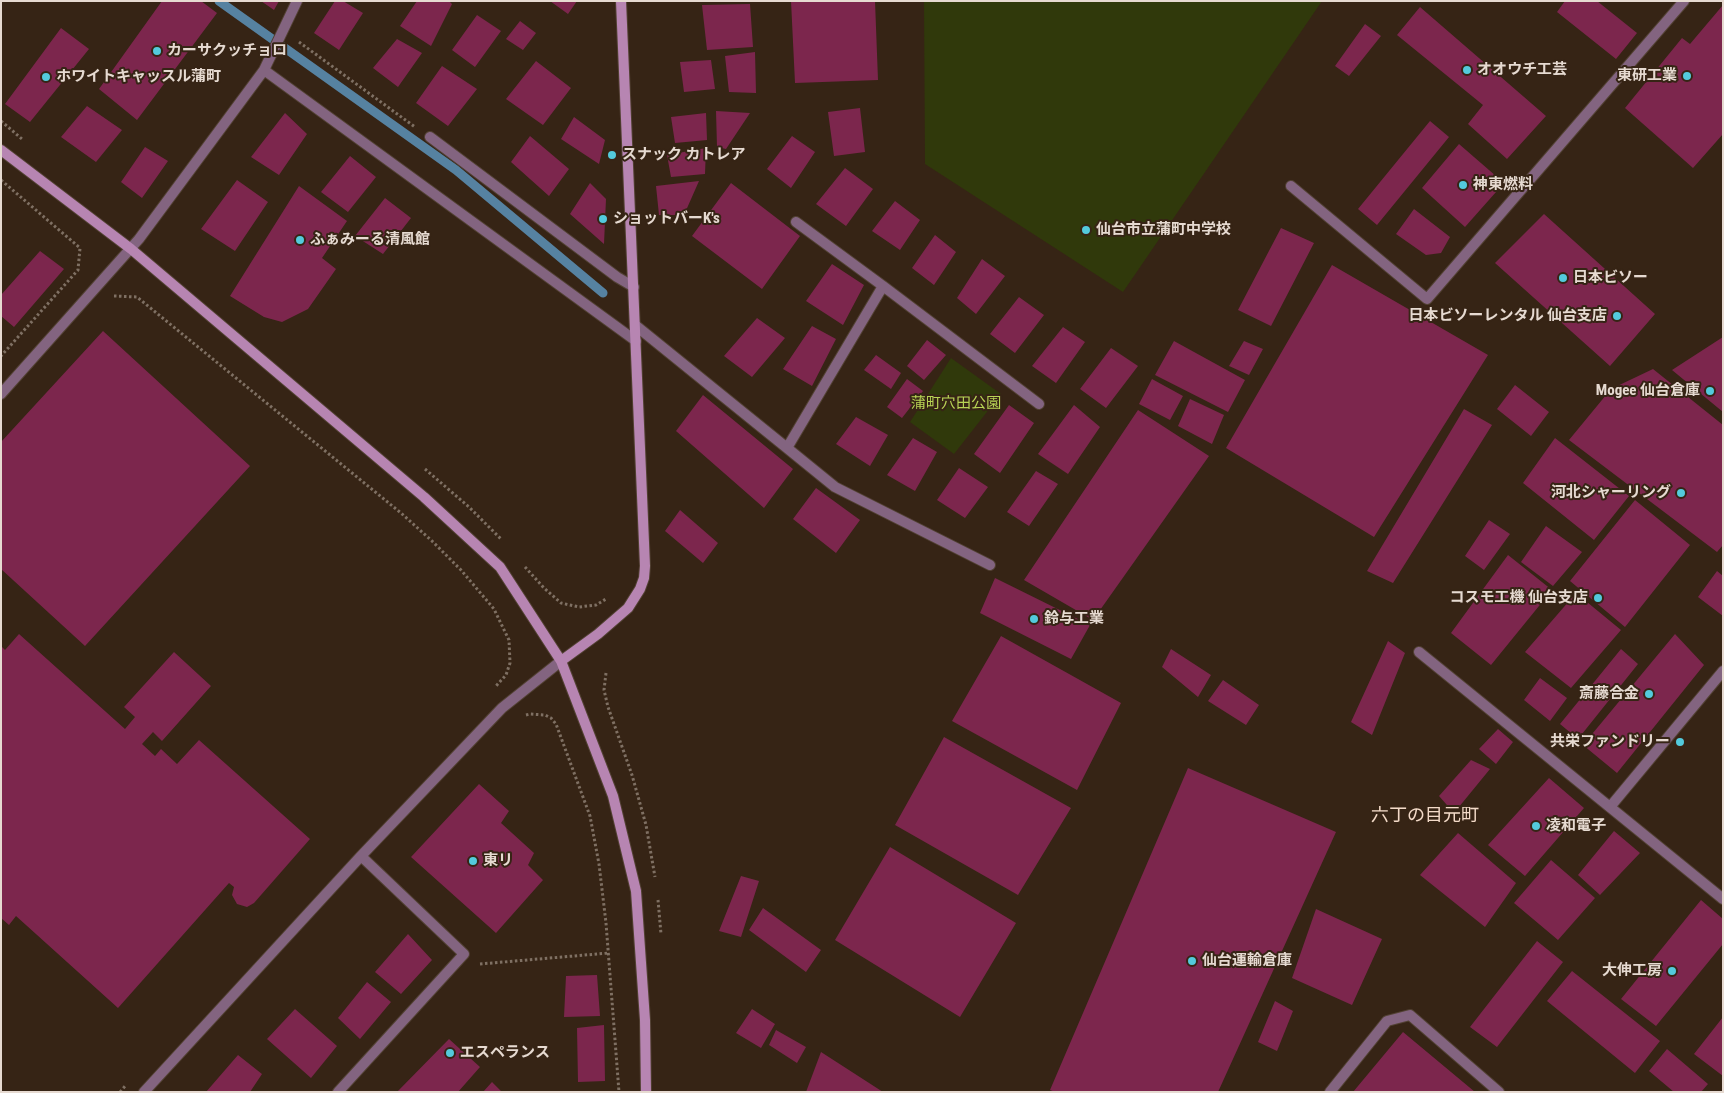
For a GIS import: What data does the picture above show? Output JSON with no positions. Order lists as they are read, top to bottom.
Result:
{
  "districts": ["六丁の目元町"],
  "parks": ["蒲町穴田公園"],
  "places": [
    "カーサクッチョロ",
    "オオウチ工芸",
    "東研工業",
    "ホワイトキャッスル蒲町",
    "スナック カトレア",
    "神東燃料",
    "ショットバーK's",
    "仙台市立蒲町中学校",
    "ふぁみーる清風館",
    "日本ビソー",
    "日本ビソーレンタル 仙台支店",
    "Mogee 仙台倉庫",
    "河北シャーリング",
    "コスモ工機 仙台支店",
    "鈴与工業",
    "斎藤合金",
    "共栄ファンドリー",
    "凌和電子",
    "東リ",
    "仙台運輸倉庫",
    "大伸工房",
    "エスペランス"
  ]
}
